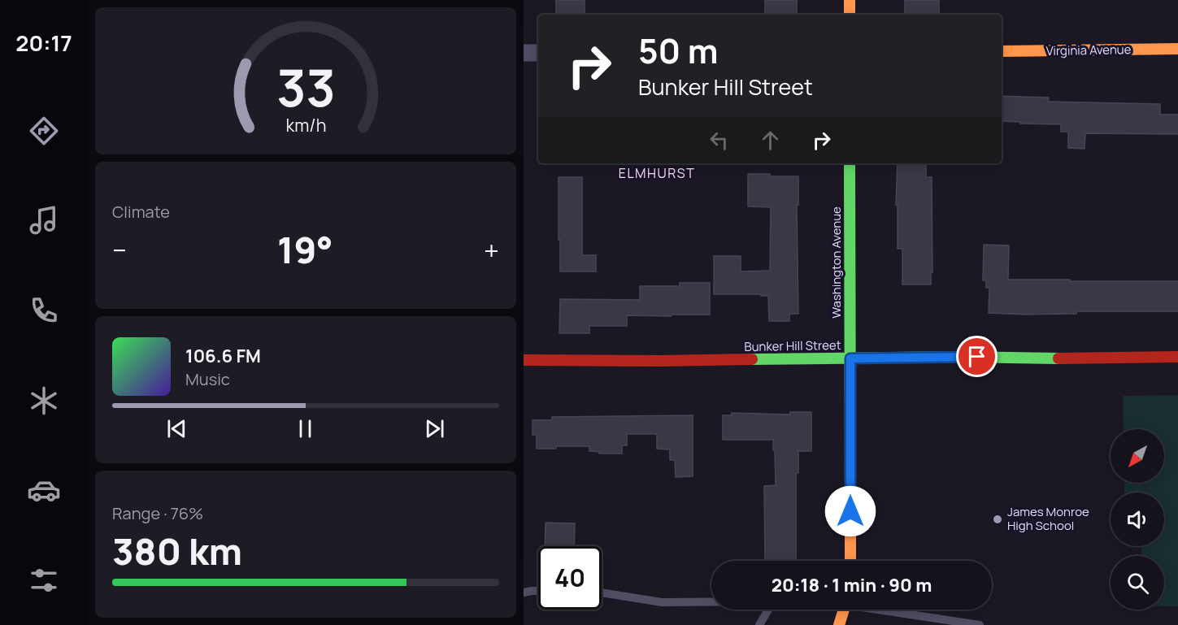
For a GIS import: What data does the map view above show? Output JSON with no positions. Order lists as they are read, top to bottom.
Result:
{
  "streets": {
    "street": ["Virginia Avenue", "Washington Avenue", "Bunker Hill Street"]
  },
  "crossings": [
    ["Washington Avenue", "Bunker Hill Street"]
  ],
  "districts": ["ELMHURST"],
  "places": ["James Monroe High School"],
  "north": "bottom left",
  "page": {
    "tabs": "20:17",
    "turn": ["50 m", "Bunker Hill Street"],
    "tile": [
      "Climate",
      ["Range · 76%", "380 km"]
    ],
    "heat": ["−", "19°", "+"],
    "song": ["106.6 FM", "Music"],
    "limit": "40",
    "trip": "20:18 · 1 min · 90 m",
    "gauge": ["33", "km/h"]
  }
}
